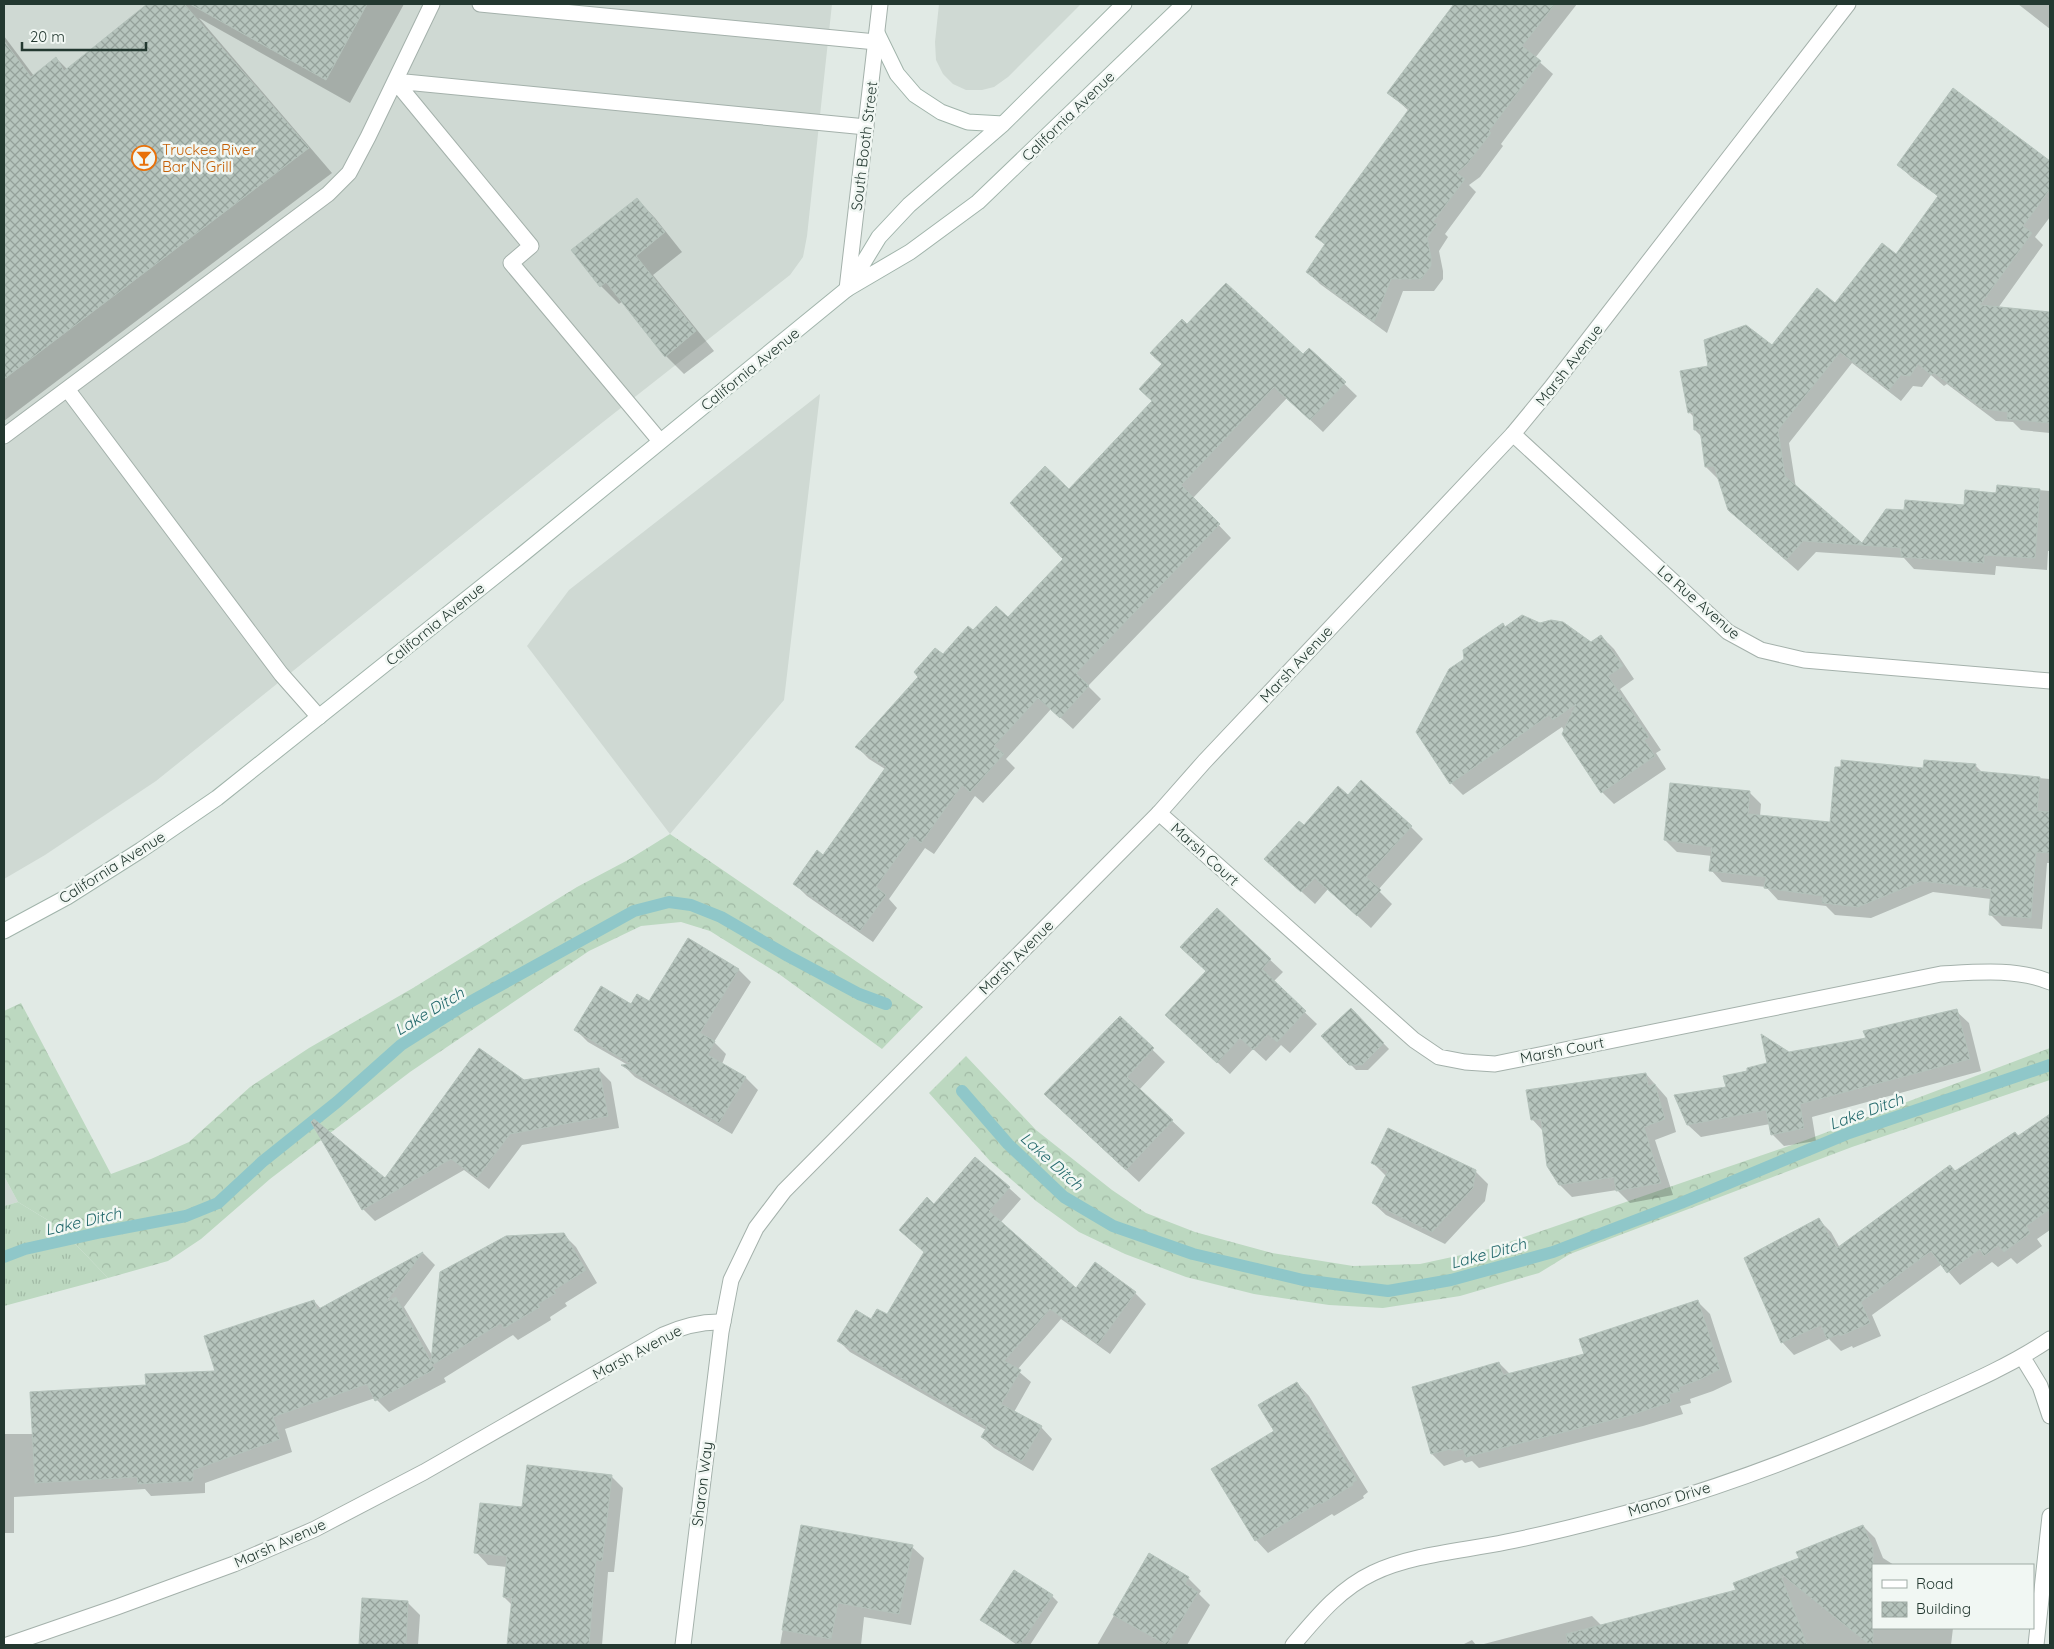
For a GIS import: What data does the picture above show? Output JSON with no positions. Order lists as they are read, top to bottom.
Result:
{
  "streets": {
    "street": [
      "California Avenue",
      "South Booth Street",
      "Marsh Avenue",
      "La Rue Avenue",
      "Marsh Court",
      "Sharon Way",
      "Manor Drive"
    ]
  },
  "crossings": [
    ["California Avenue", "South Booth Street"],
    ["Marsh Avenue", "La Rue Avenue"],
    ["Marsh Avenue", "Marsh Court"],
    ["Marsh Avenue", "Sharon Way"]
  ],
  "water": ["Lake Ditch"],
  "places": {
    "bar": ["Truckee River Bar N Grill"]
  },
  "legend": ["Road", "Building"],
  "scale_bar": "20 m"
}
